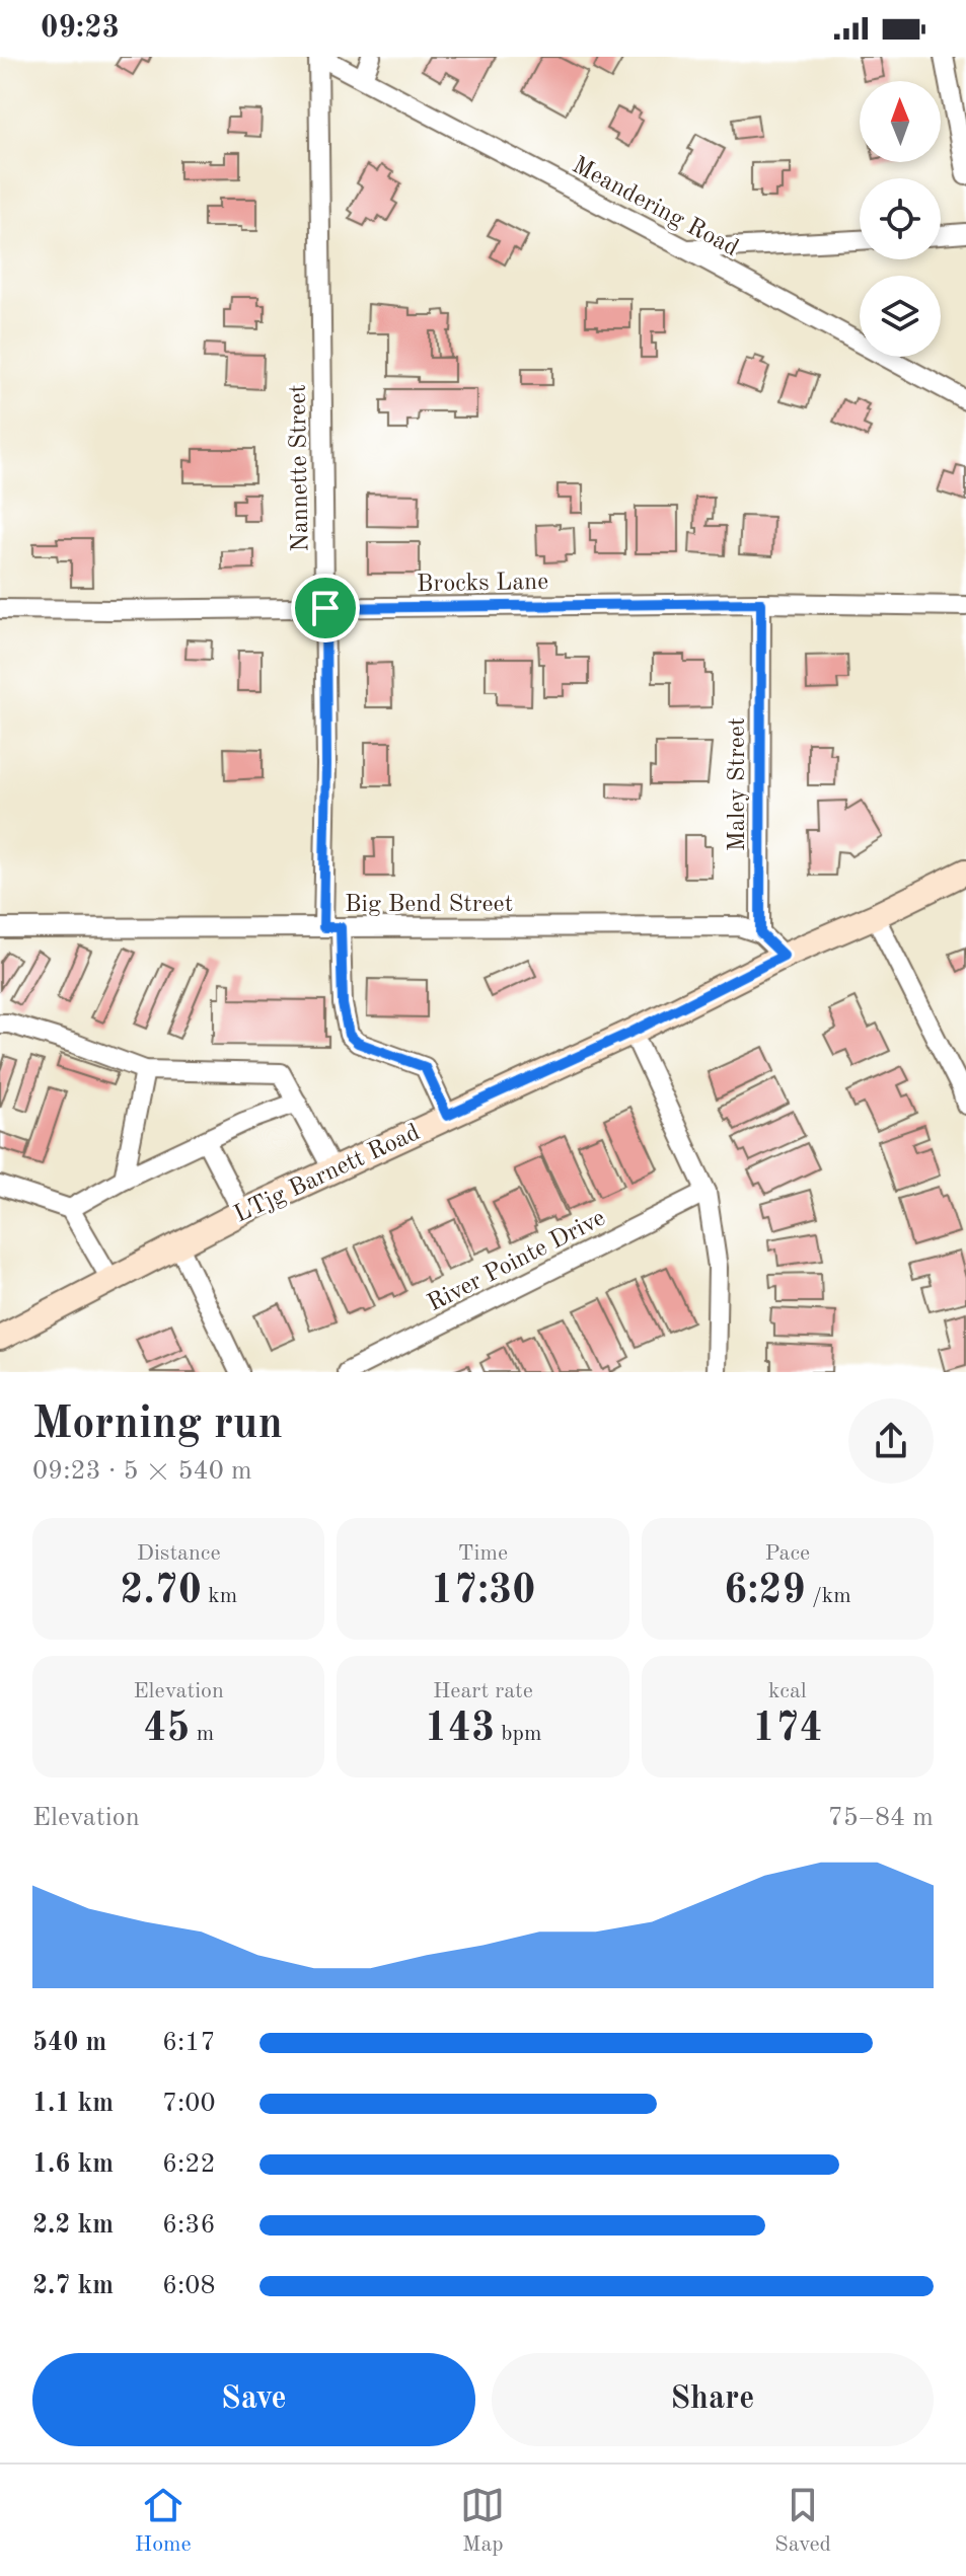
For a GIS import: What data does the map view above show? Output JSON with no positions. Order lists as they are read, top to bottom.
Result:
{
  "streets": {
    "street": [
      "Meandering Road",
      "Nannette Street",
      "Brocks Lane",
      "Maley Street",
      "Big Bend Street",
      "LTjg Barnett Road",
      "River Pointe Drive"
    ]
  },
  "crossings": [
    ["Meandering Road", "Nannette Street"],
    ["Nannette Street", "Brocks Lane"],
    ["Nannette Street", "Big Bend Street"],
    ["Nannette Street", "LTjg Barnett Road"],
    ["Brocks Lane", "Maley Street"],
    ["Maley Street", "Big Bend Street"]
  ],
  "north": "top",
  "page": {
    "status": "09:23",
    "heading": ["Morning run", "09:23 · 5 × 540 m"],
    "stats": [
      ["Distance", "2.70 km"],
      ["Time", "17:30"],
      ["Pace", "6:29 /km"],
      ["Elevation", "45 m"],
      ["Heart rate", "143 bpm"],
      ["kcal", "174"]
    ],
    "chart": ["Elevation", "75–84 m"],
    "list": [
      {
        "name": "540 m",
        "note": "6:17"
      },
      {
        "name": "1.1 km",
        "note": "7:00"
      },
      {
        "name": "1.6 km",
        "note": "6:22"
      },
      {
        "name": "2.2 km",
        "note": "6:36"
      },
      {
        "name": "2.7 km",
        "note": "6:08"
      }
    ],
    "buttons": ["Save", "Share"],
    "tabs": ["Home", "Map", "Saved"]
  }
}
